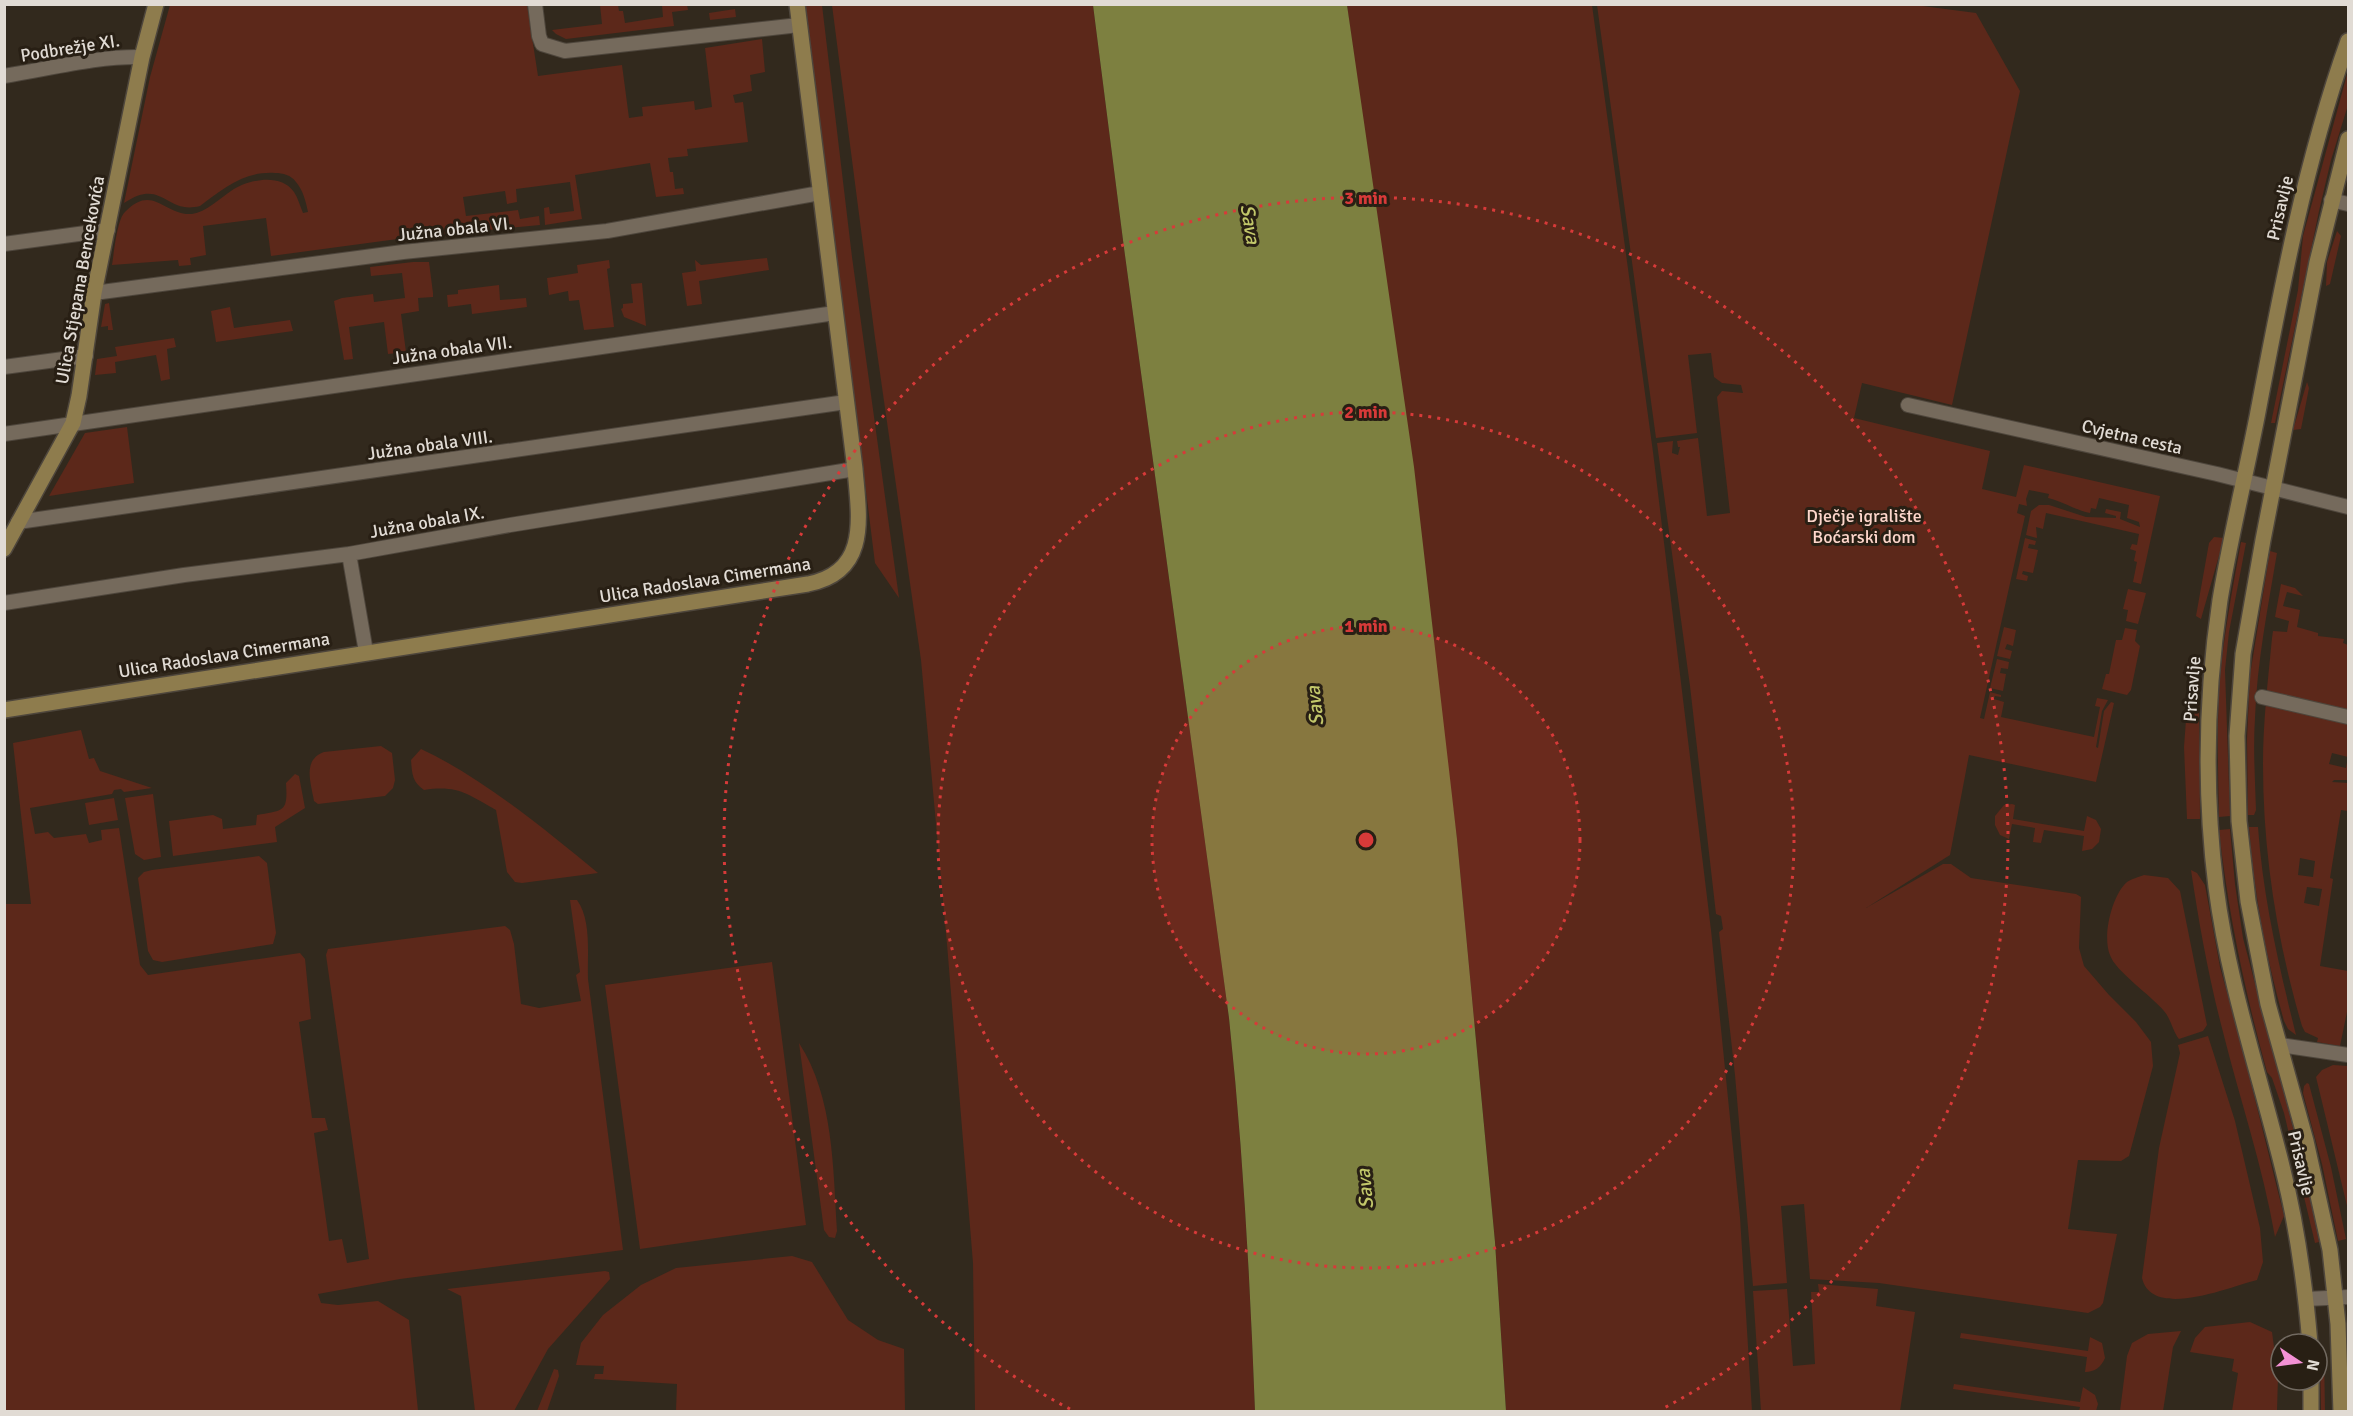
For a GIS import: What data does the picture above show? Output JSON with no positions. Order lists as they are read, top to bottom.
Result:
{
  "streets": {
    "street": [
      "Podbrežje XI.",
      "Prisavlje",
      "Južna obala VI.",
      "Ulica Stjepana Bencekovića",
      "Južna obala VII.",
      "Cvjetna cesta",
      "Južna obala VIII.",
      "Južna obala IX.",
      "Ulica Radoslava Cimermana"
    ]
  },
  "crossings": [
    ["Podbrežje XI.", "Ulica Stjepana Bencekovića"],
    ["Prisavlje", "Cvjetna cesta"],
    ["Južna obala VI.", "Ulica Stjepana Bencekovića"],
    ["Južna obala VI.", "Ulica Radoslava Cimermana"],
    ["Ulica Stjepana Bencekovića", "Južna obala VII."],
    ["Ulica Stjepana Bencekovića", "Južna obala VIII."],
    ["Južna obala VII.", "Ulica Radoslava Cimermana"],
    ["Južna obala VIII.", "Ulica Radoslava Cimermana"],
    ["Južna obala IX.", "Ulica Radoslava Cimermana"]
  ],
  "water": ["Sava"],
  "parks": ["Dječje igralište Boćarski dom"],
  "north": "right",
  "rings": ["3 min", "2 min", "1 min"]
}
